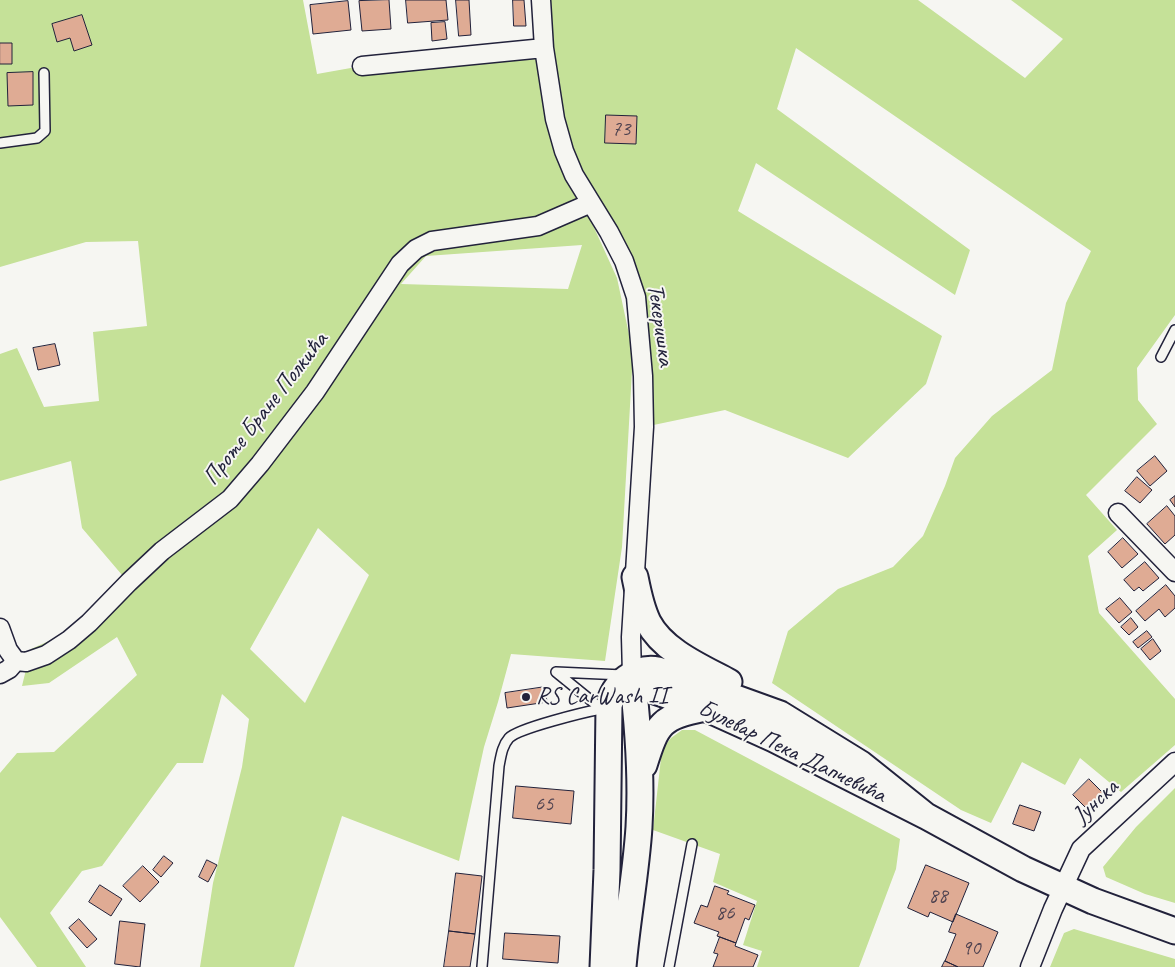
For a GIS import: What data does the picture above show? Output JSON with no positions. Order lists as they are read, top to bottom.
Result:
{
  "streets": {
    "street": [
      "Текеришка",
      "Проте Бране Полкића",
      "Булевар Пека Дапчевића",
      "Јунска"
    ]
  },
  "crossings": [
    ["Текеришка", "Проте Бране Полкића"],
    ["Текеришка", "Булевар Пека Дапчевића"],
    ["Булевар Пека Дапчевића", "Јунска"]
  ],
  "places": ["RS CarWash II"],
  "house_numbers": [
    "73",
    "65",
    "88",
    "86",
    "90"
  ]
}
